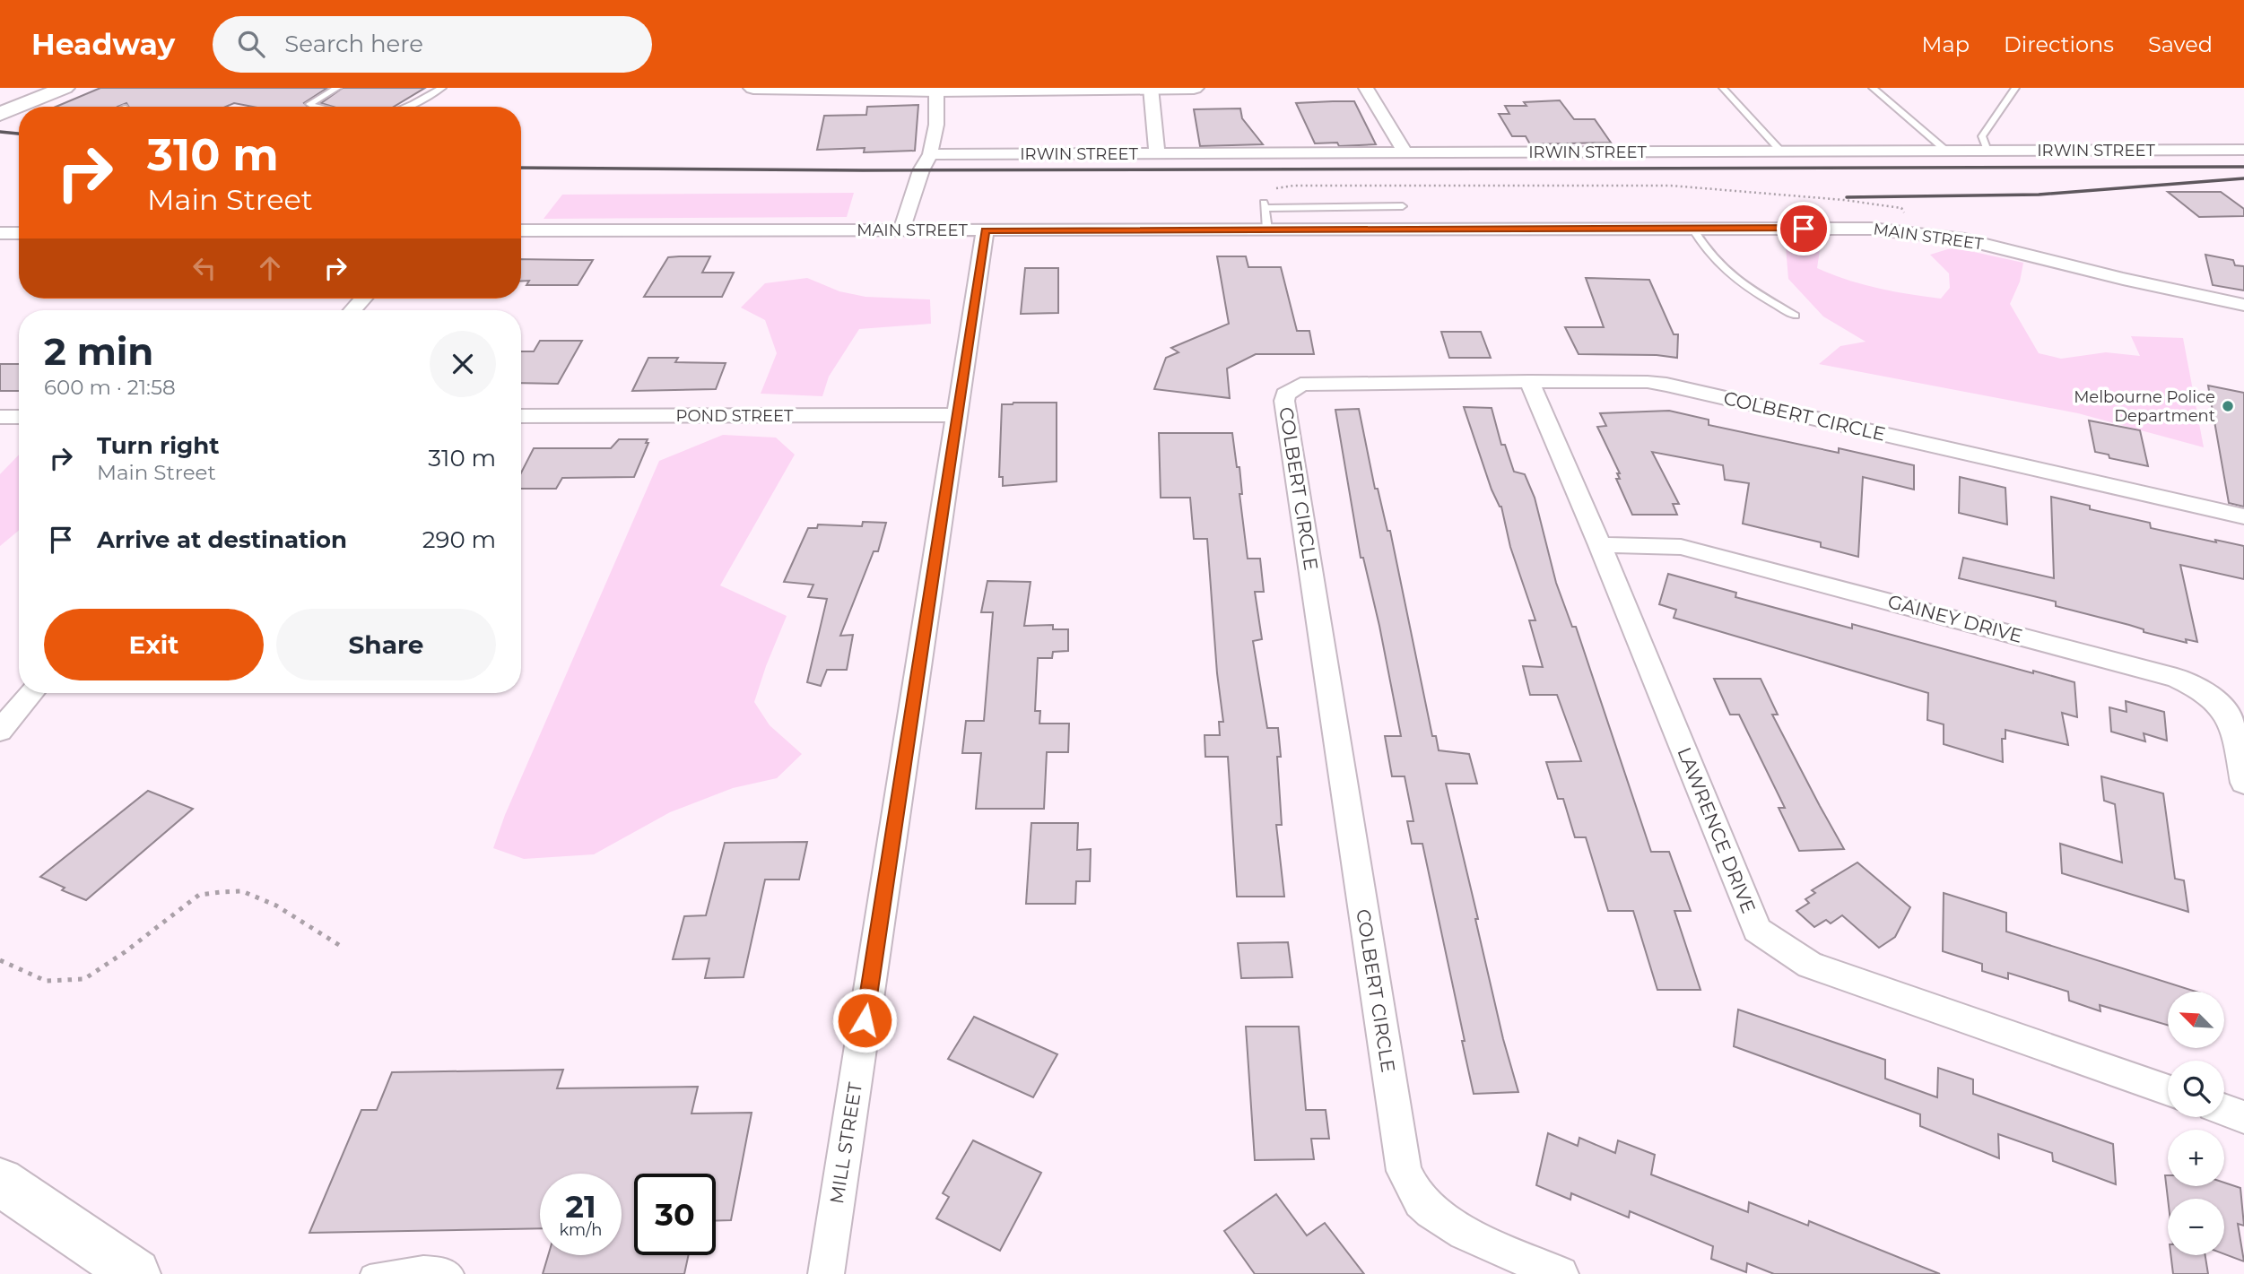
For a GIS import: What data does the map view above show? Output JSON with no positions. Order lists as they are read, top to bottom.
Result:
{
  "streets": {
    "street": [
      "IRWIN STREET",
      "MAIN STREET",
      "POND STREET",
      "COLBERT CIRCLE",
      "GAINEY DRIVE",
      "LAWRENCE DRIVE",
      "MILL STREET"
    ]
  },
  "crossings": [
    ["MAIN STREET", "MILL STREET"],
    ["POND STREET", "MILL STREET"],
    ["COLBERT CIRCLE", "LAWRENCE DRIVE"],
    ["GAINEY DRIVE", "LAWRENCE DRIVE"]
  ],
  "places": ["Melbourne Police Department"],
  "north": "top left",
  "page": {
    "header": "Headway",
    "search": "Search here",
    "nav": ["Map", "Directions", "Saved"],
    "turn": ["310 m", "Main Street"],
    "heading": ["2 min", "600 m · 21:58"],
    "list": [
      {
        "name": "Turn right",
        "note": "Main Street",
        "value": "310 m"
      },
      {
        "name": "Arrive at destination",
        "value": "290 m"
      }
    ],
    "buttons": ["Exit", "Share"],
    "map_buttons": ["+", "−"],
    "speed": "21 km/h",
    "limit": "30"
  }
}
